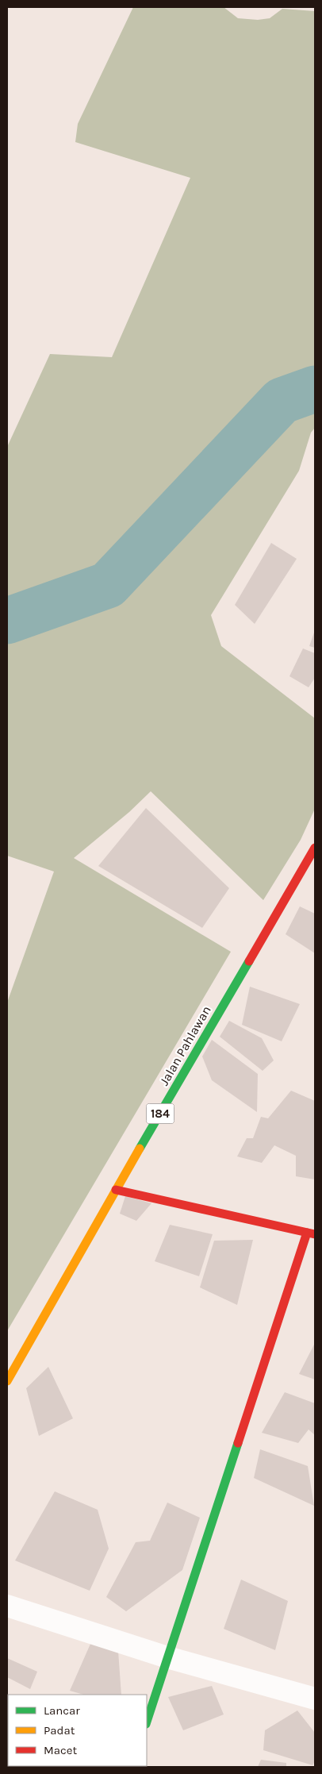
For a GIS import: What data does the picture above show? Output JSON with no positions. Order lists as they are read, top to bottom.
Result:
{
  "streets": {
    "street": ["Jalan Pahlawan", "184"]
  },
  "legend": ["Lancar", "Padat", "Macet"]
}
